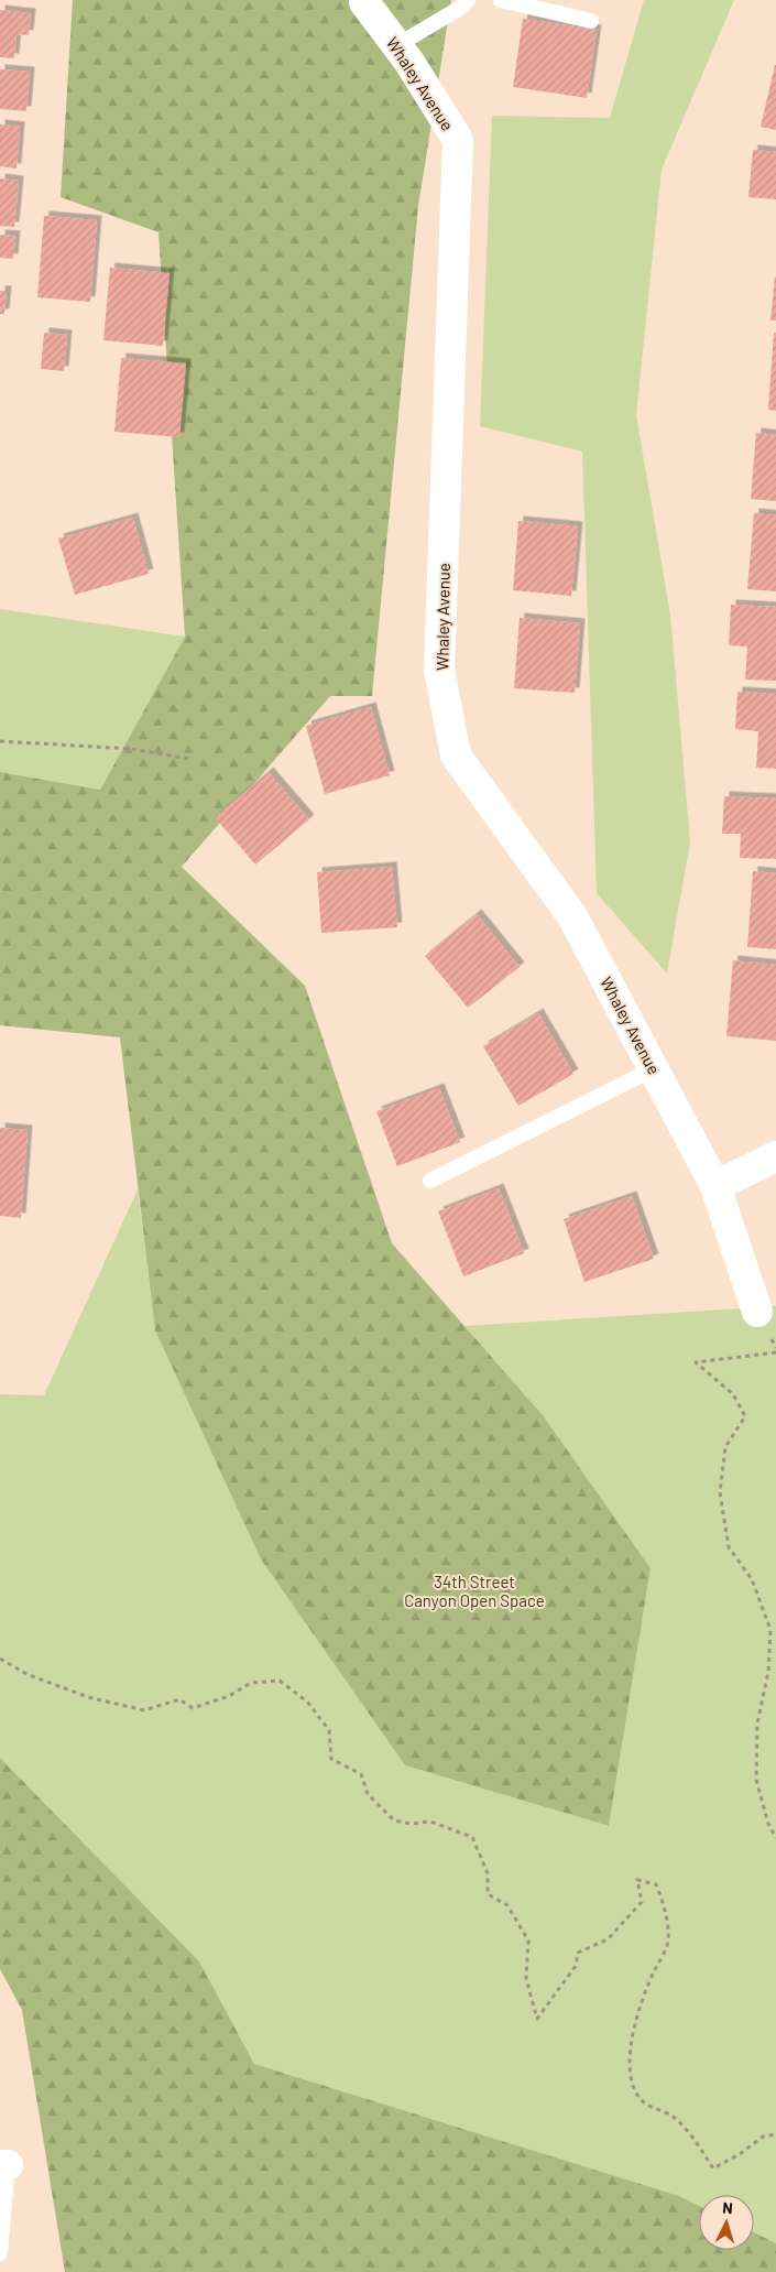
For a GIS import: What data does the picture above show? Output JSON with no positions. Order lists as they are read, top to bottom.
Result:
{
  "streets": {
    "street": ["Whaley Avenue"]
  },
  "parks": ["34th Street Canyon Open Space"],
  "north": "top"
}
